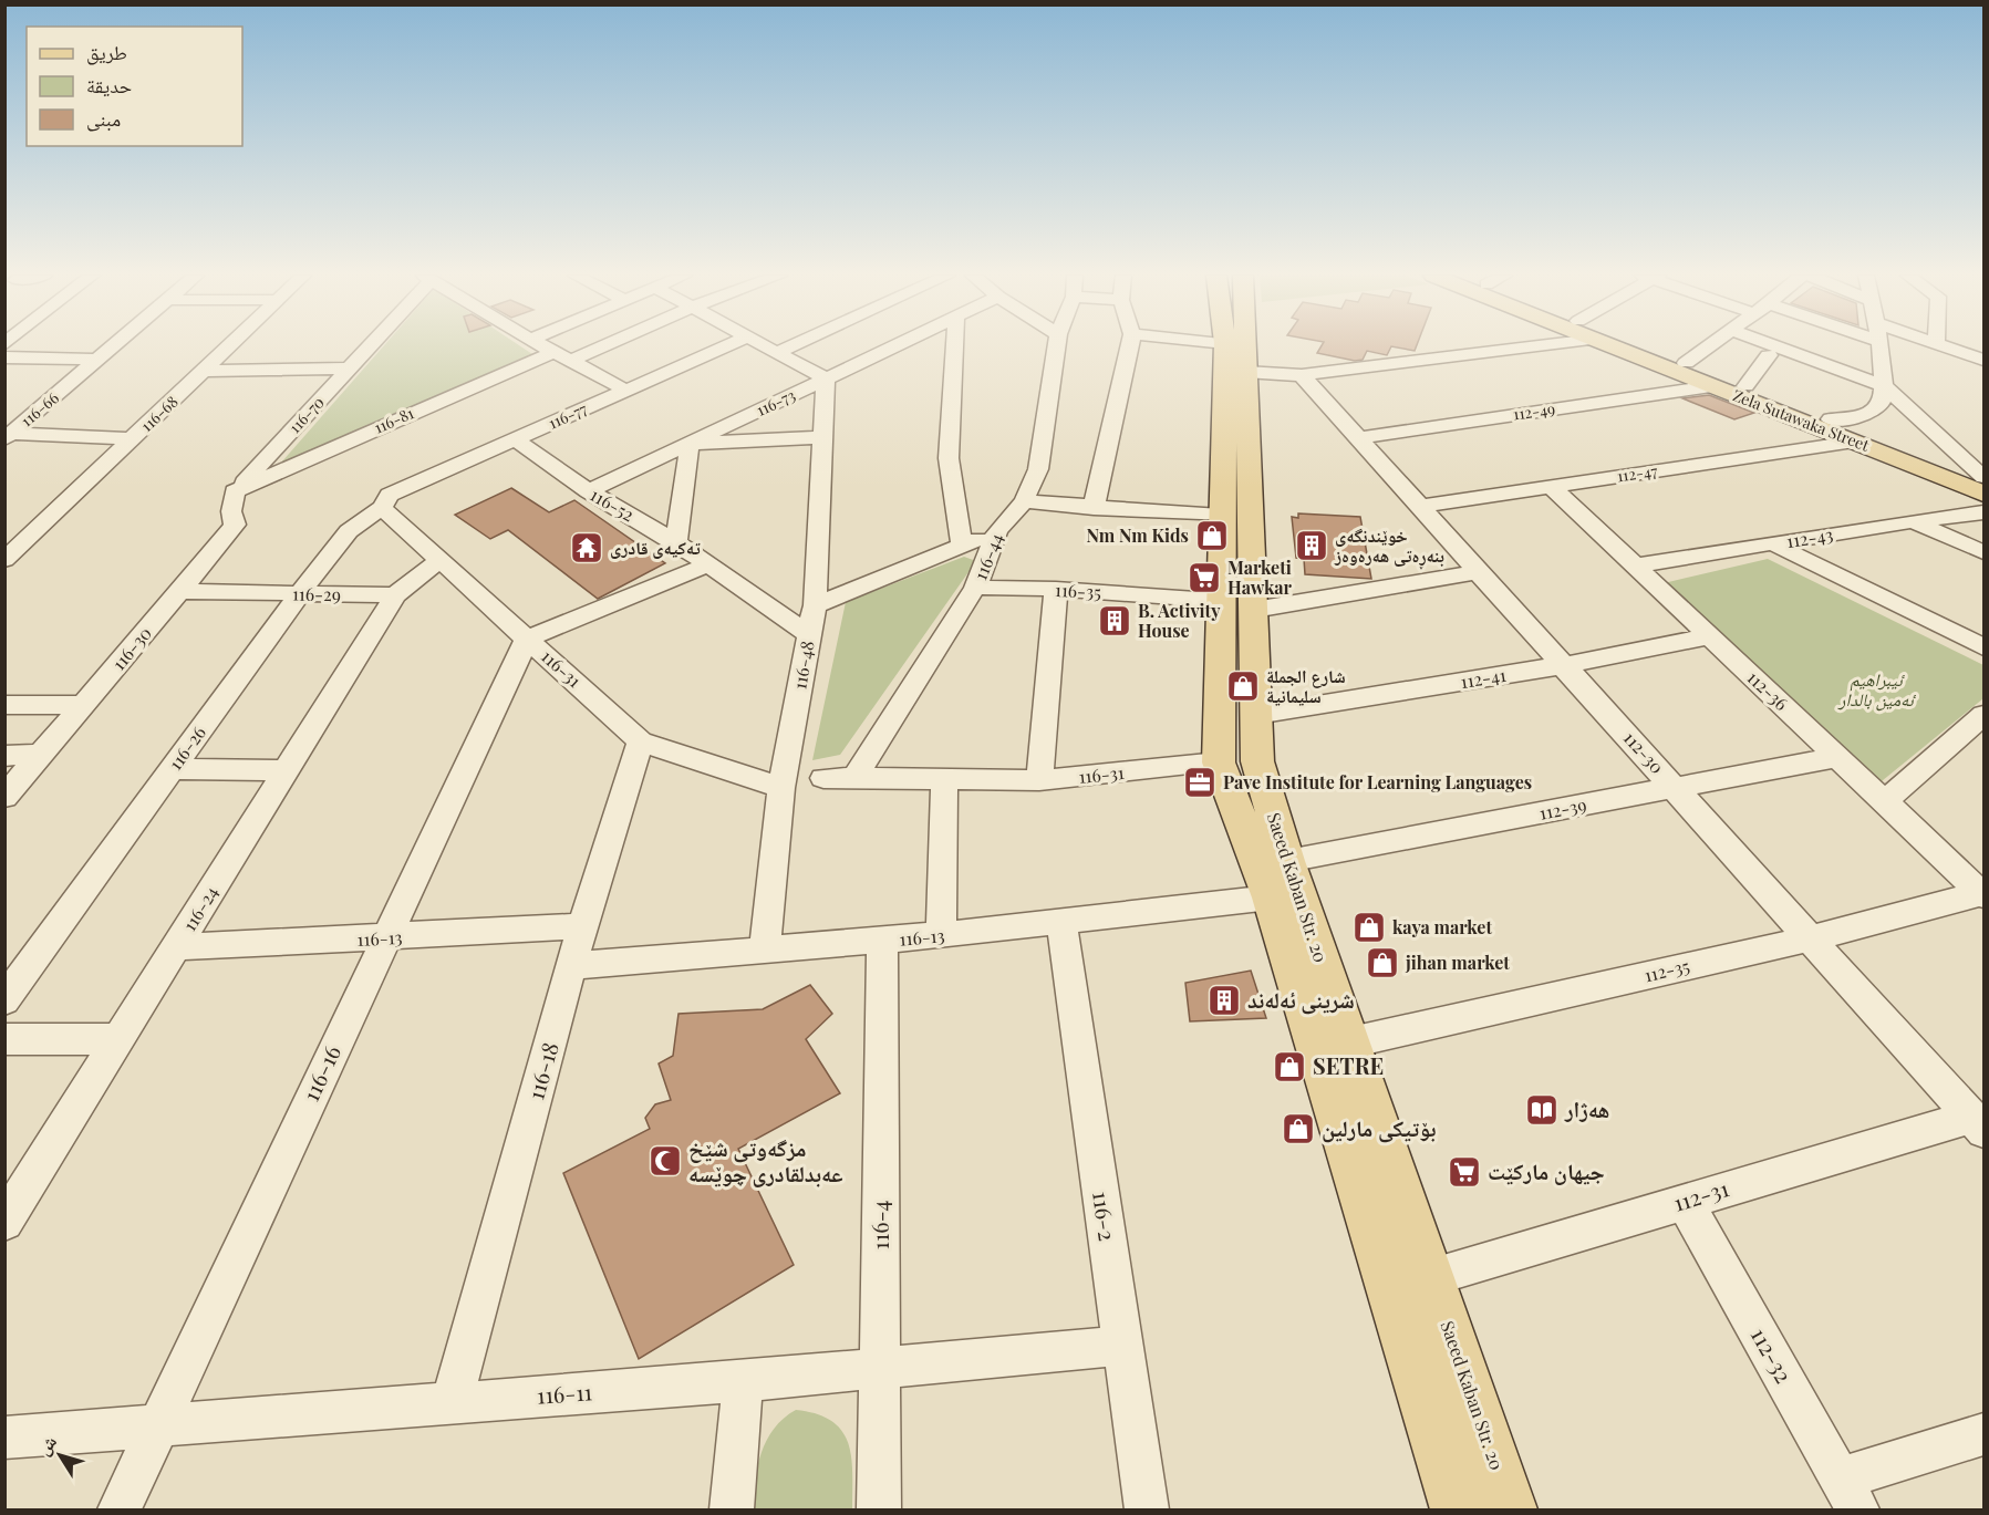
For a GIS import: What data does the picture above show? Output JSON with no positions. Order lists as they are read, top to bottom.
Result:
{
  "streets": {
    "main road": ["Zela Sutawaka Street", "Saeed Kaban Str. 20"],
    "street": [
      "116-73",
      "116-66",
      "112-49",
      "116-68",
      "116-70",
      "116-77",
      "116-81",
      "112-47",
      "116-52",
      "112-43",
      "116-44",
      "116-35",
      "116-29",
      "116-30",
      "116-48",
      "116-31",
      "112-41",
      "112-36",
      "116-26",
      "112-30",
      "112-39",
      "116-24",
      "116-13",
      "112-35",
      "116-18",
      "116-16",
      "112-31",
      "116-2",
      "116-4",
      "112-32",
      "116-11"
    ]
  },
  "crossings": [
    ["116-73", "116-52"],
    ["116-73", "116-48"],
    ["112-49", "Zela Sutawaka Street"],
    ["112-49", "112-30"],
    ["116-70", "116-81"],
    ["116-70", "116-30"],
    ["116-77", "116-52"],
    ["116-77", "116-31"],
    ["116-77", "116-26"],
    ["116-81", "116-30"],
    ["Zela Sutawaka Street", "112-47"],
    ["112-47", "112-36"],
    ["112-47", "112-30"],
    ["116-52", "116-48"],
    ["112-43", "112-36"],
    ["116-44", "116-35"],
    ["116-44", "116-31"],
    ["116-35", "112-30"],
    ["116-35", "Saeed Kaban Str. 20"],
    ["116-29", "116-30"],
    ["116-29", "116-26"],
    ["116-29", "116-24"],
    ["116-48", "116-31"],
    ["116-48", "116-13"],
    ["116-31", "116-26"],
    ["116-31", "Saeed Kaban Str. 20"],
    ["116-31", "116-18"],
    ["116-31", "116-16"],
    ["112-41", "112-36"],
    ["112-41", "112-30"],
    ["112-41", "Saeed Kaban Str. 20"],
    ["112-36", "112-39"],
    ["112-36", "112-35"],
    ["112-30", "112-39"],
    ["112-30", "112-35"],
    ["112-30", "112-31"],
    ["112-39", "Saeed Kaban Str. 20"],
    ["Saeed Kaban Str. 20", "116-13"],
    ["Saeed Kaban Str. 20", "112-35"],
    ["Saeed Kaban Str. 20", "112-31"],
    ["116-24", "116-13"],
    ["116-13", "116-18"],
    ["116-13", "116-16"],
    ["116-13", "116-2"],
    ["116-13", "116-4"],
    ["116-18", "116-11"],
    ["116-16", "116-11"],
    ["112-31", "112-32"],
    ["116-2", "116-11"],
    ["116-4", "116-11"]
  ],
  "parks": ["ئیبراهیم ئەمین بالدار"],
  "places": {
    "shop": [
      "Nm Nm Kids",
      "شارع الجملة سليمانية",
      "kaya market",
      "jihan market",
      "SETRE",
      "بۆتیکی مارلین"
    ],
    "building": ["خوێندنگەی بنەڕەتی هەرەوەز", "B. Activity House", "شرینی ئەلەند"],
    "temple": ["تەکیەی قادری"],
    "supermarket": ["Marketi Hawkar", "جیهان مارکێت"],
    "office": ["Pave Institute for Learning Languages"],
    "library": ["هەژار"],
    "mosque": ["مزگەوتی شێخ عەبدلقادری چوێسە"]
  },
  "legend": ["طريق", "حديقة", "مبنى"],
  "north": "top left"
}
